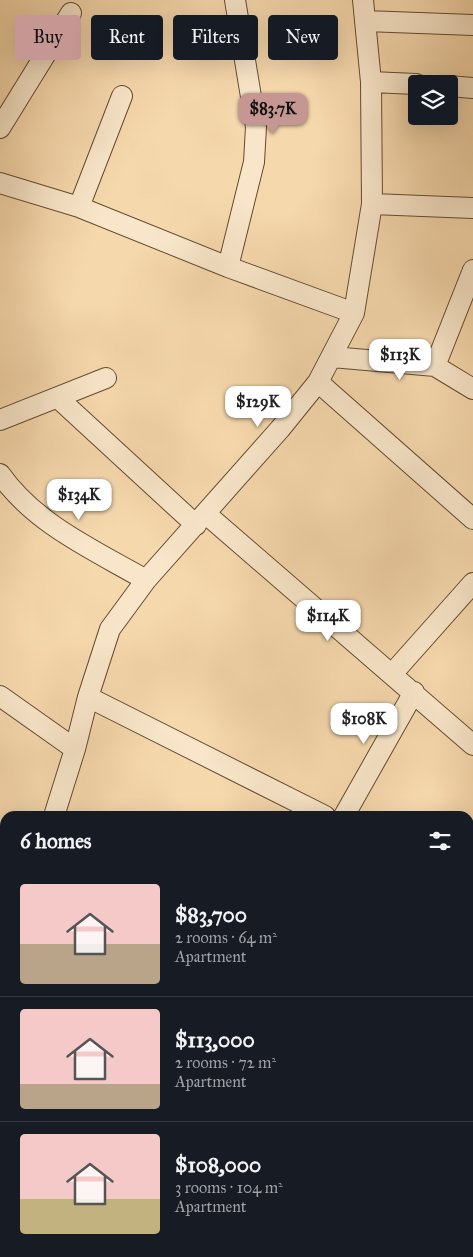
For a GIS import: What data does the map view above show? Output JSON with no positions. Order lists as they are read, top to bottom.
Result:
{
  "page": {
    "chip": [
      "Buy",
      "Rent",
      "Filters",
      "New"
    ],
    "price": [
      "$83.7K",
      "$113K",
      "$129K",
      "$134K",
      "$114K",
      "$108K"
    ],
    "heading": "6 homes",
    "list": [
      {
        "name": "$83,700",
        "note": "2 rooms · 64 m² · Apartment"
      },
      {
        "name": "$113,000",
        "note": "2 rooms · 72 m² · Apartment"
      },
      {
        "name": "$108,000",
        "note": "3 rooms · 104 m² · Apartment"
      }
    ]
  }
}
